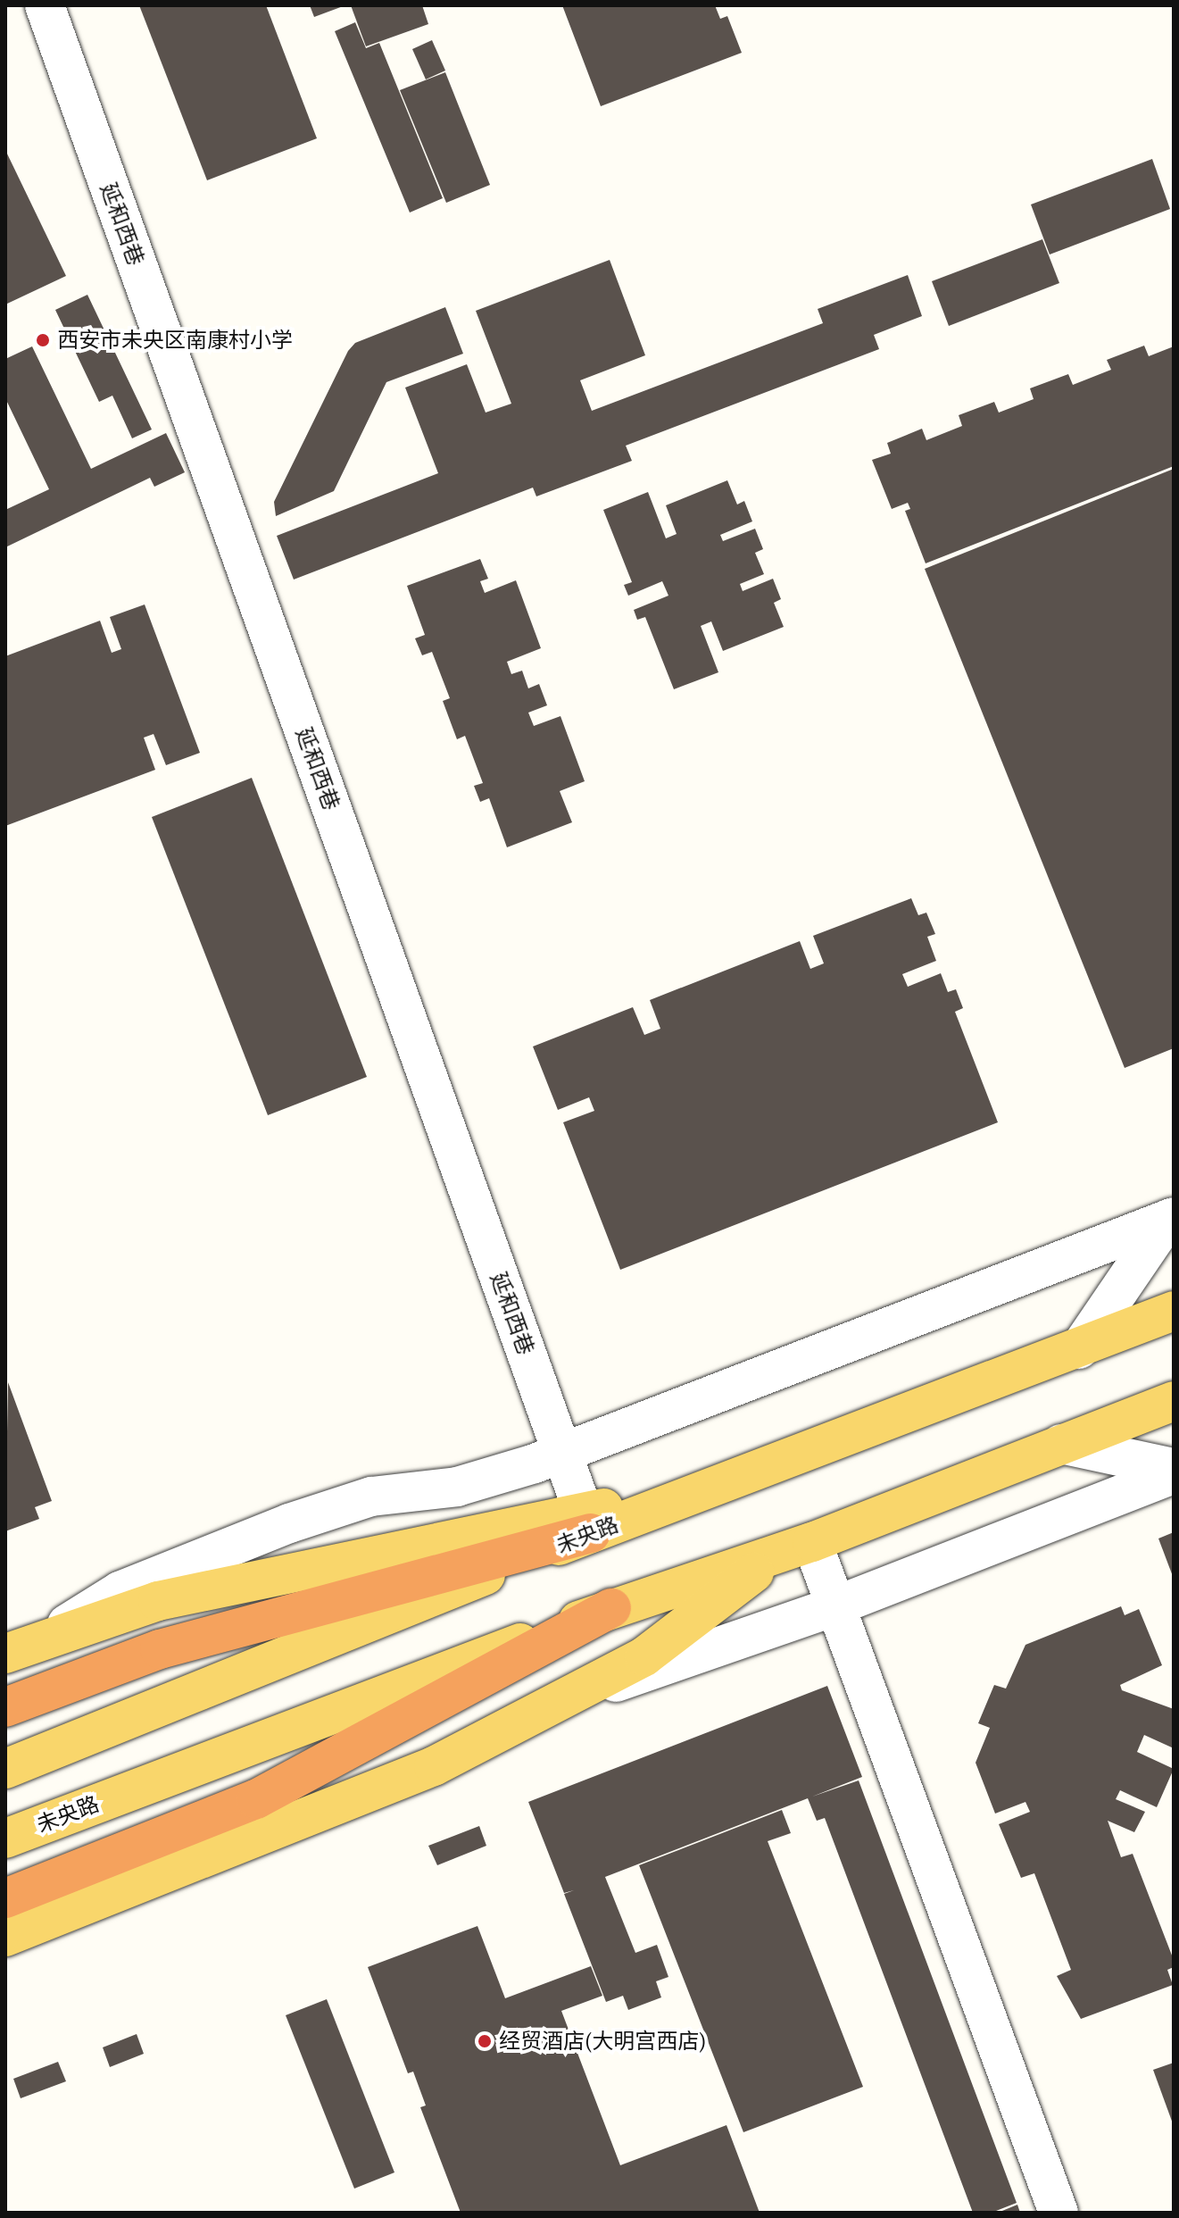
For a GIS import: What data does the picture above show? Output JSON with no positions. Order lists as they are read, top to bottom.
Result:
{
  "streets": {
    "main road": ["未央路"],
    "street": ["延和西巷"]
  },
  "crossings": [
    ["延和西巷", "未央路"]
  ],
  "places": ["西安市未央区南康村小学", "经贸酒店(大明宫西店)"]
}
